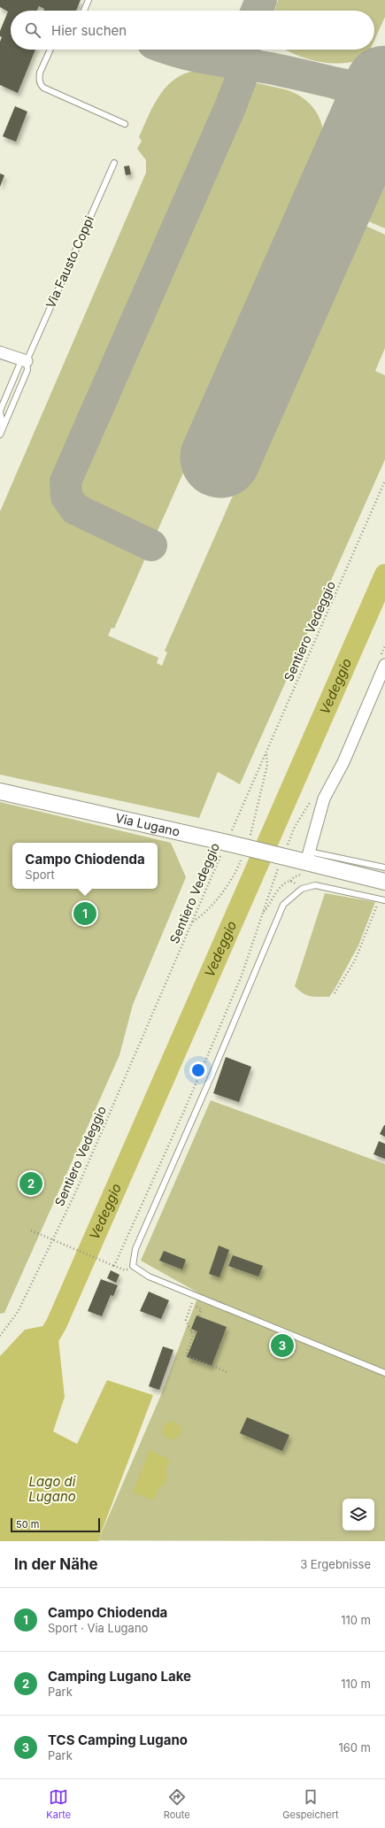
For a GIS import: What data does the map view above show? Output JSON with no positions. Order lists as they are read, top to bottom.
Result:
{
  "streets": {
    "main road": ["Via Lugano"],
    "lane": ["Via Fausto Coppi"],
    "path": ["Sentiero Vedeggio"]
  },
  "crossings": [
    ["Sentiero Vedeggio", "Via Lugano"]
  ],
  "water": ["Vedeggio", "Lago di Lugano"],
  "scale_bar": "50 m",
  "page": {
    "search": "Hier suchen",
    "popup": ["Campo Chiodenda", "Sport"],
    "pins": ["1", "2", "3"],
    "scale": "50 m",
    "heading": ["In der Nähe", "3 Ergebnisse"],
    "list": [
      {
        "mark": "1",
        "name": "Campo Chiodenda",
        "note": "Sport · Via Lugano",
        "value": "110 m"
      },
      {
        "mark": "2",
        "name": "Camping Lugano Lake",
        "note": "Park",
        "value": "110 m"
      },
      {
        "mark": "3",
        "name": "TCS Camping Lugano",
        "note": "Park",
        "value": "160 m"
      }
    ],
    "nav": ["Karte", "Route", "Gespeichert"]
  }
}
